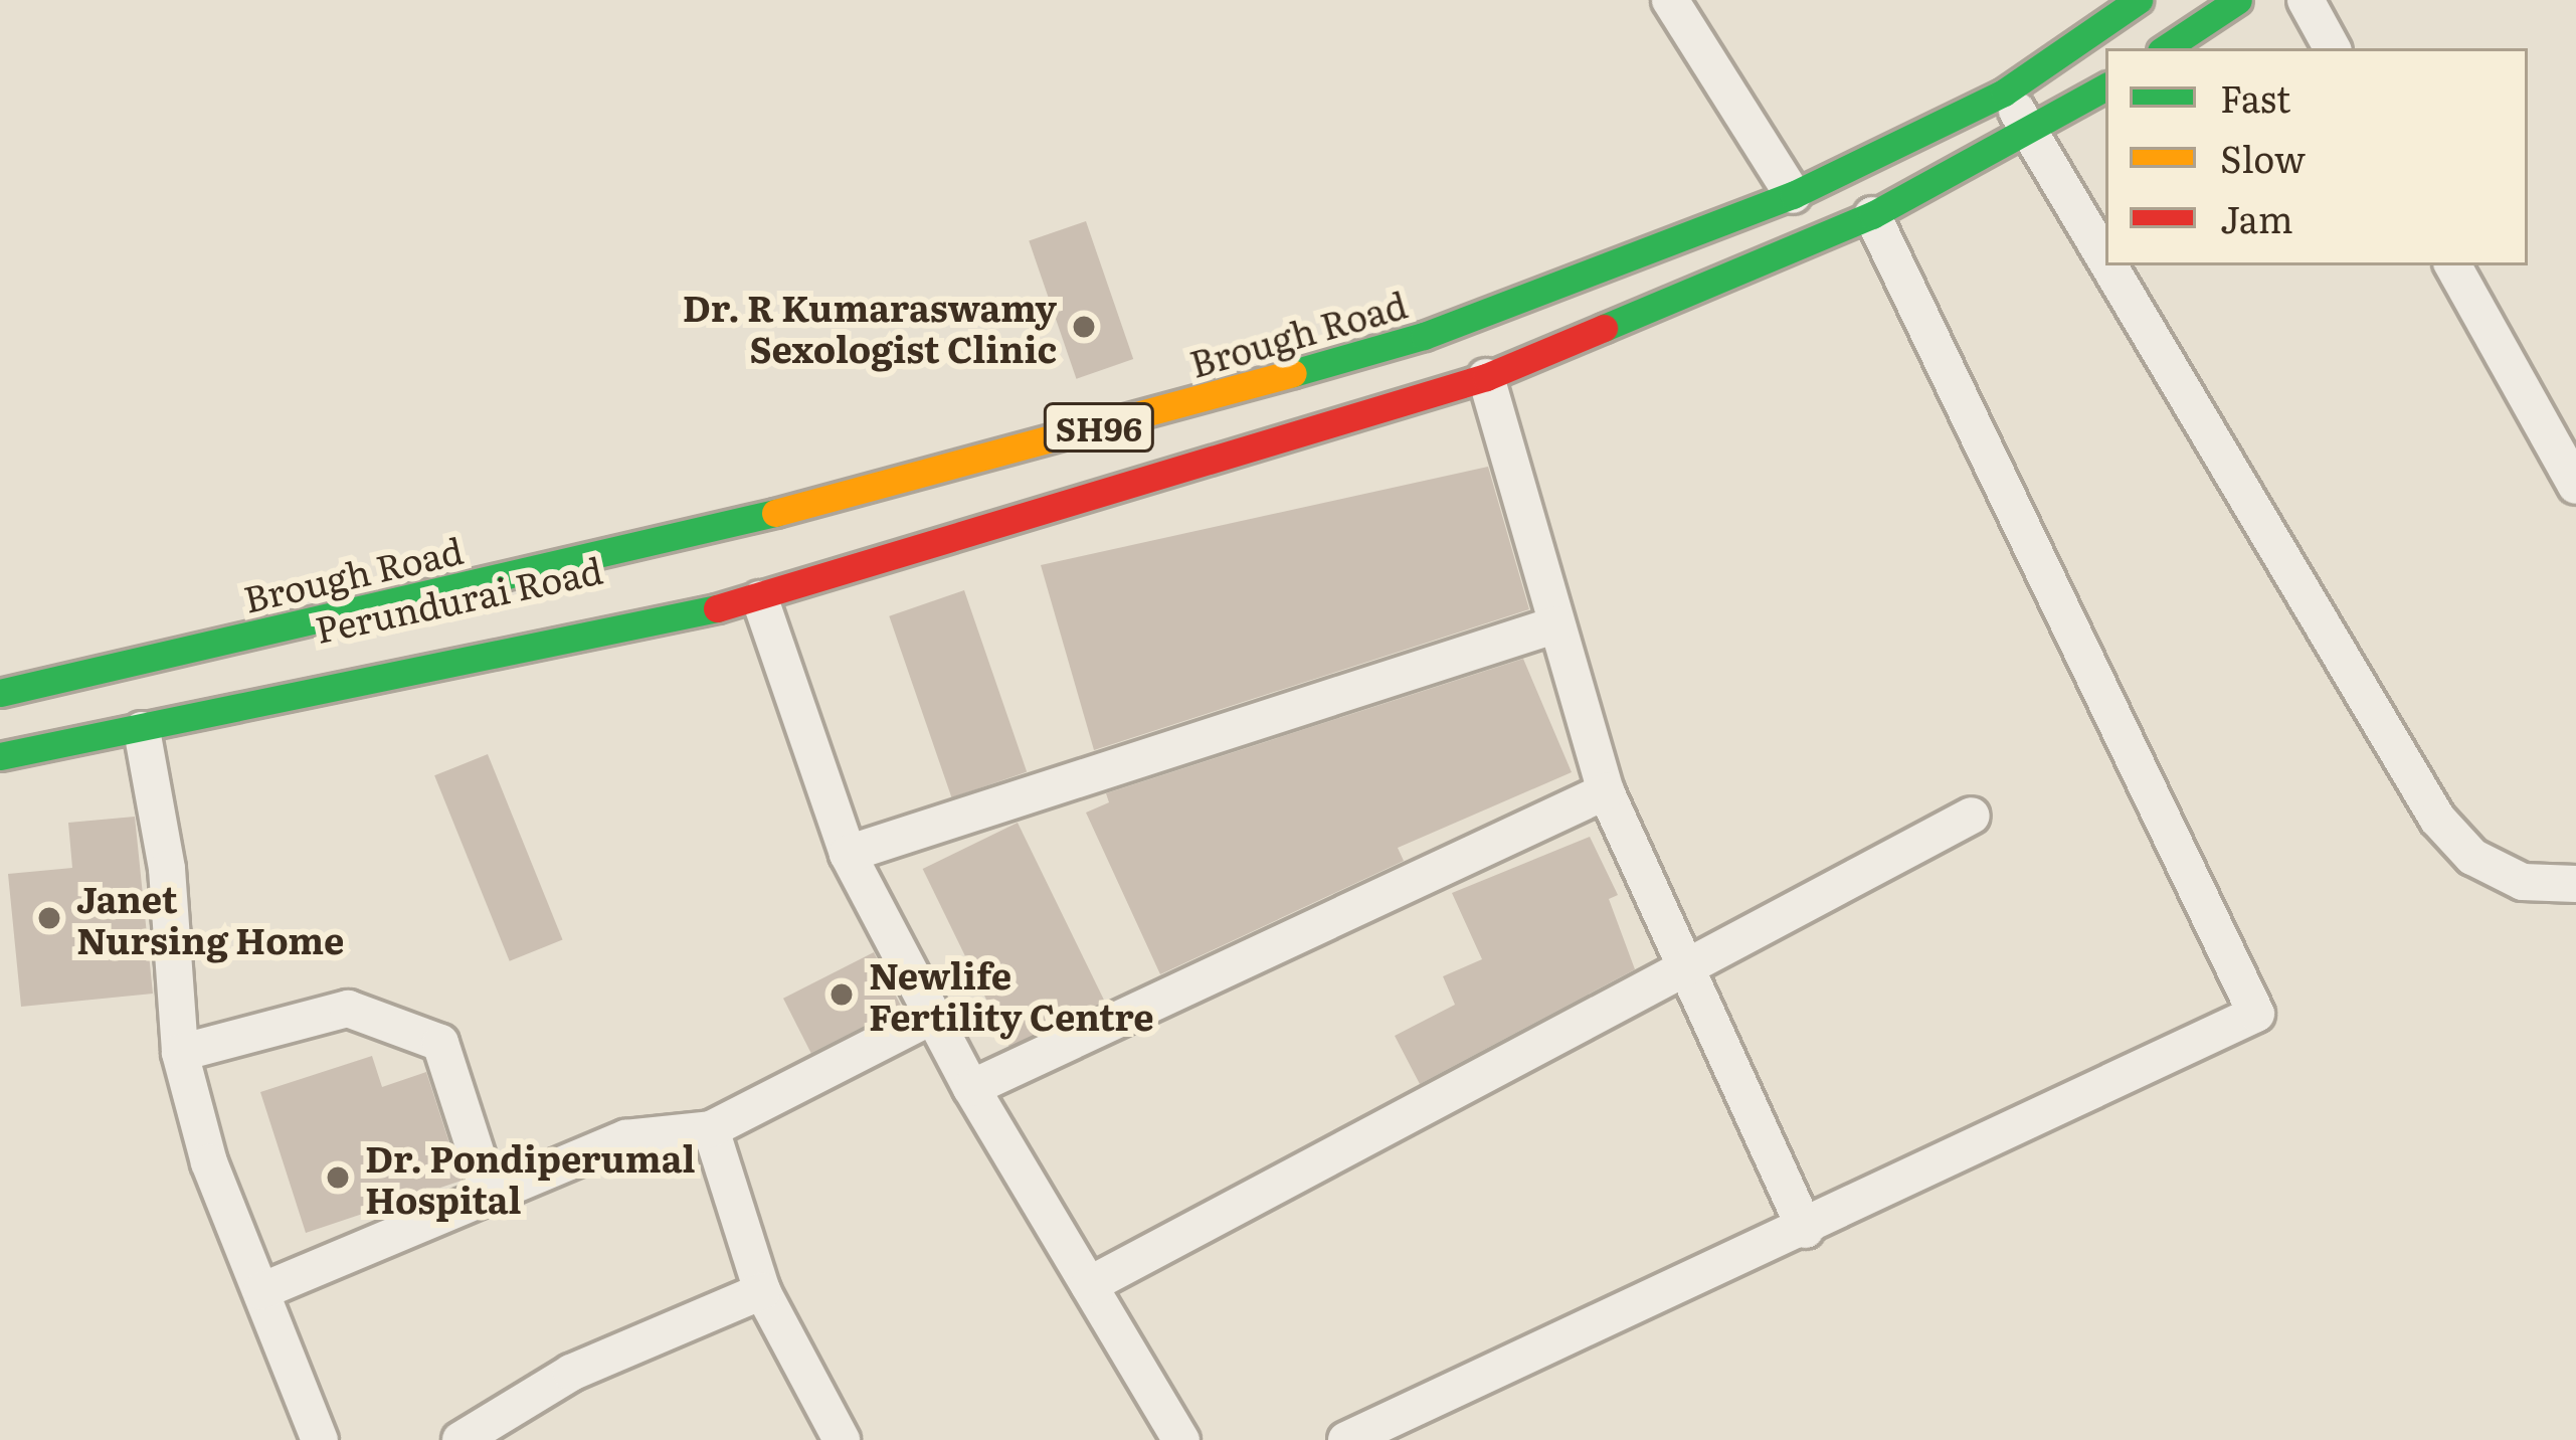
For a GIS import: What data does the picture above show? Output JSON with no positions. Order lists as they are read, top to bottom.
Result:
{
  "streets": {
    "main road": ["Brough Road", "SH96", "Perundurai Road"]
  },
  "crossings": [
    ["Brough Road", "Perundurai Road"],
    ["SH96", "Perundurai Road"]
  ],
  "places": [
    "Dr. R Kumaraswamy Sexologist Clinic",
    "Janet Nursing Home",
    "Newlife Fertility Centre",
    "Dr. Pondiperumal Hospital"
  ],
  "legend": ["Fast", "Slow", "Jam"]
}
